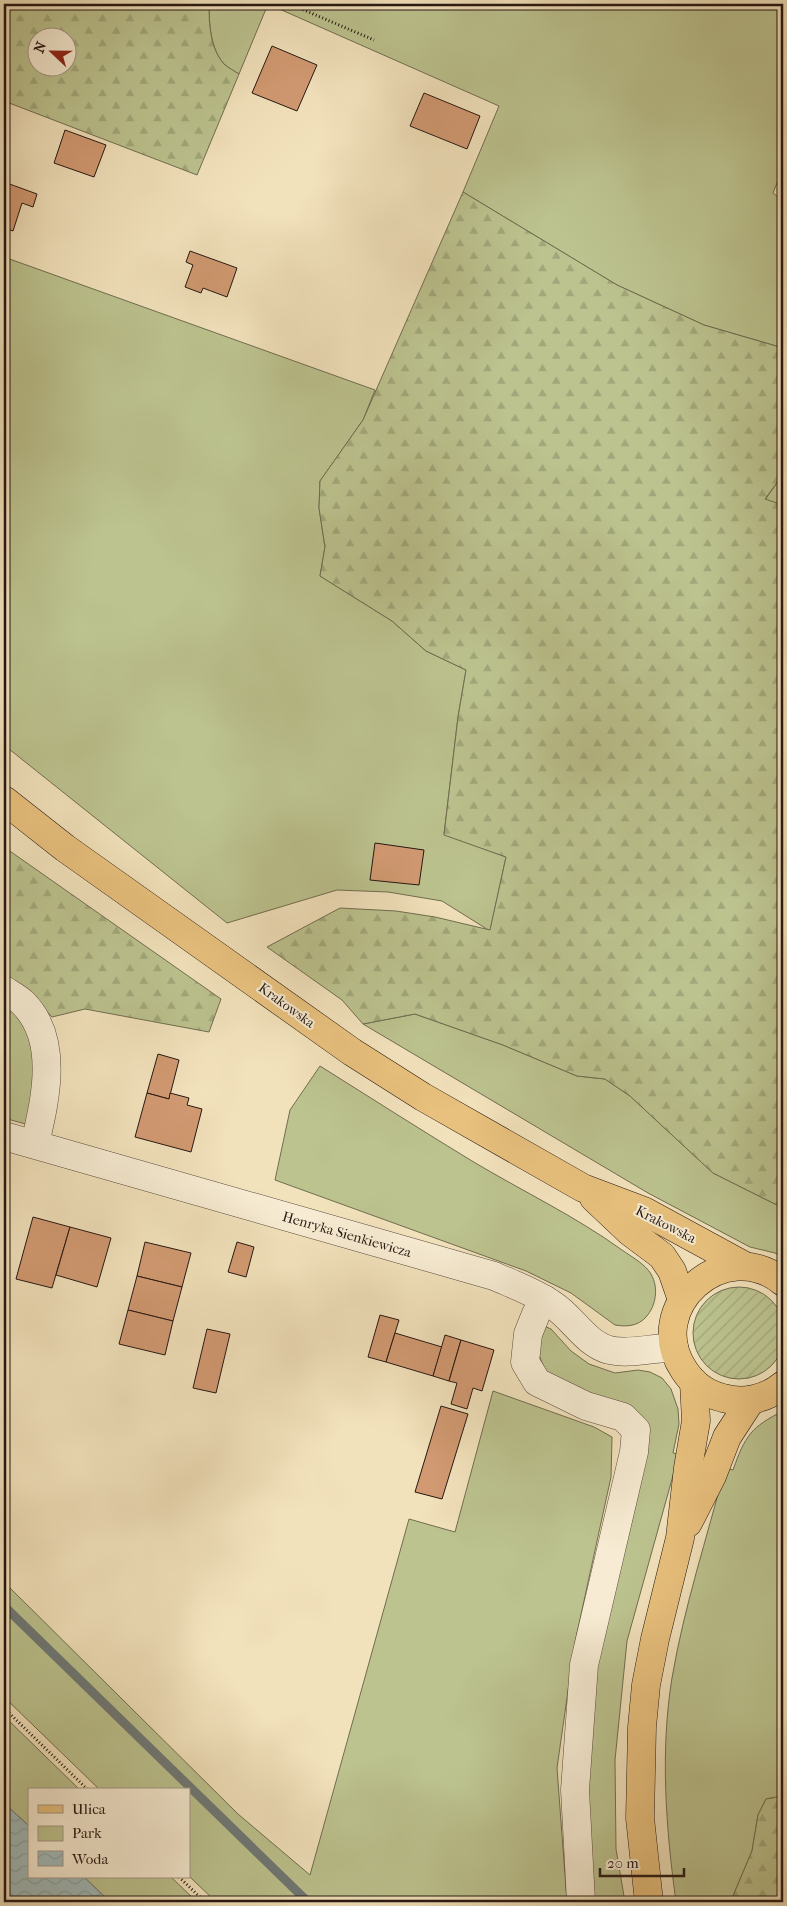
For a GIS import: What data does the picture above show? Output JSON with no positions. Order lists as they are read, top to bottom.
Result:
{
  "streets": {
    "main road": ["Krakowska"],
    "street": ["Henryka Sienkiewicza"]
  },
  "legend": ["Ulica", "Park", "Woda"],
  "scale_bar": "20 m",
  "north": "left"
}
